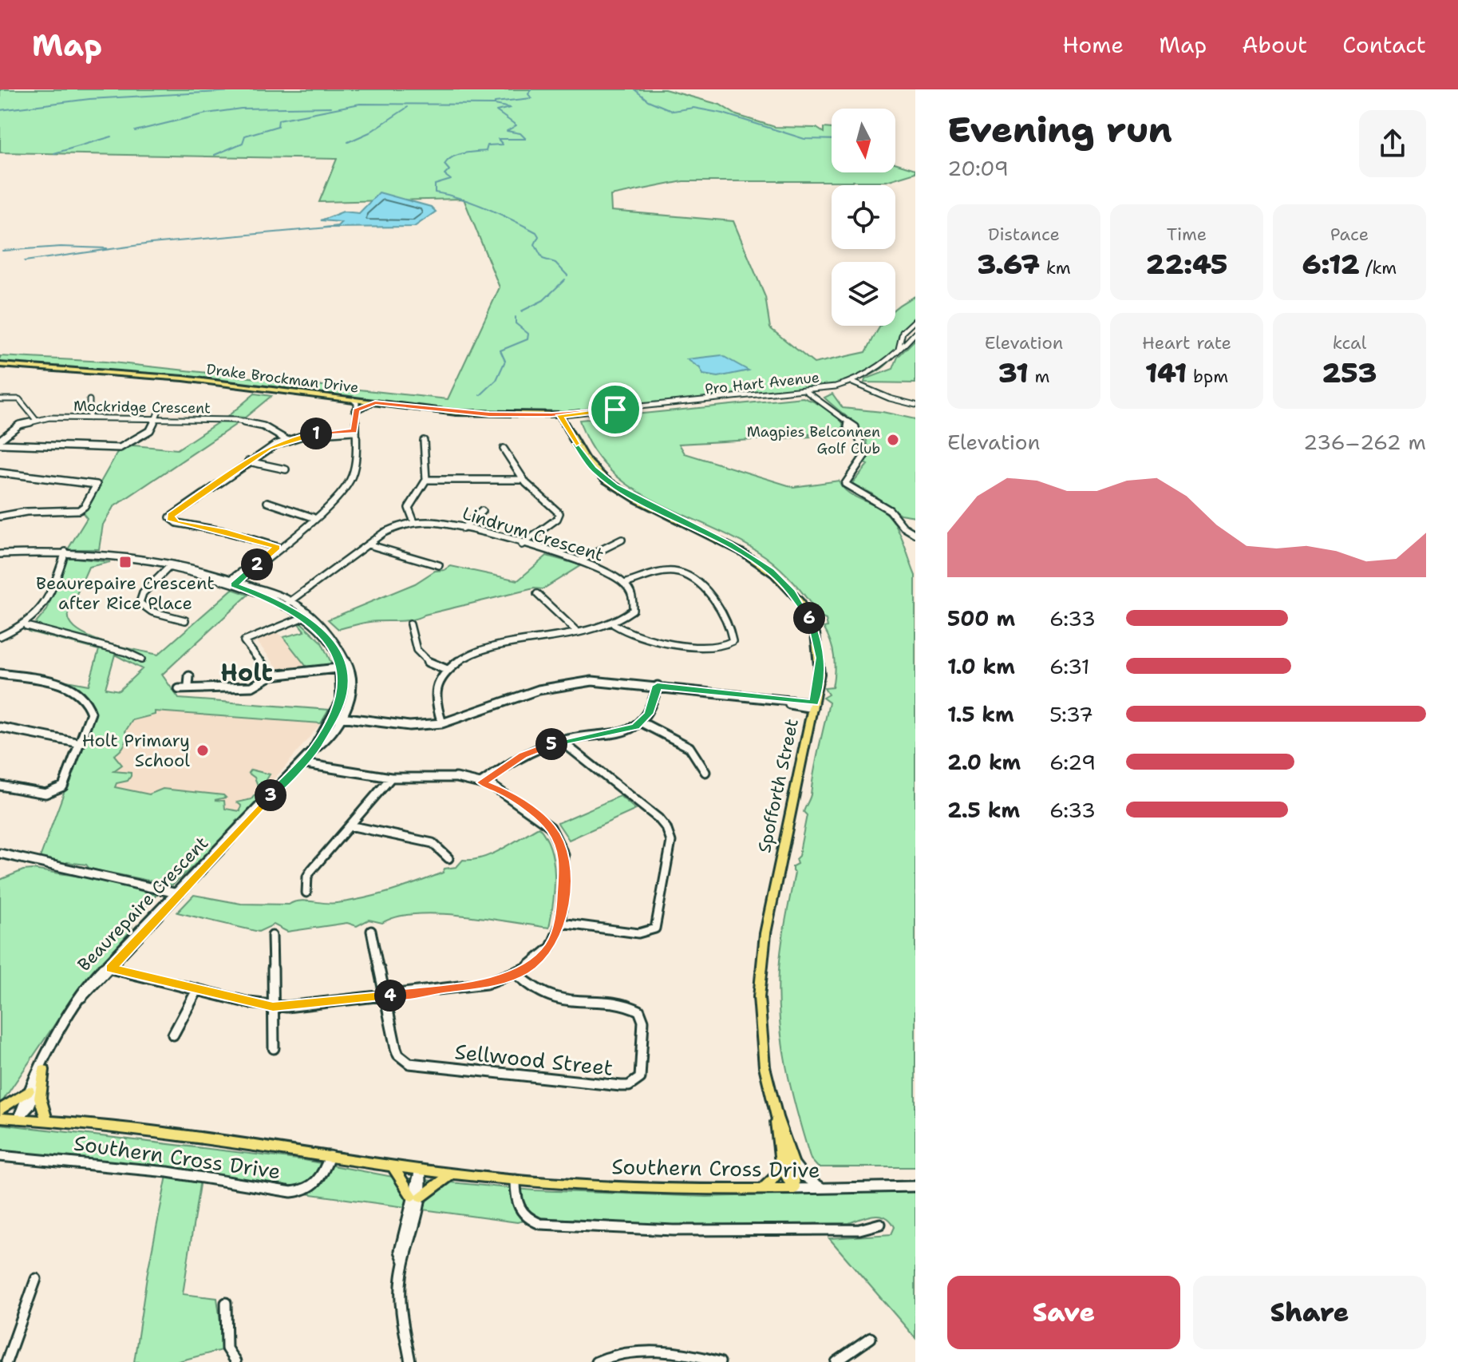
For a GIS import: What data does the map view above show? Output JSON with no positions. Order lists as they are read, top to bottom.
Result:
{
  "streets": {
    "main road": ["Drake Brockman Drive", "Spofforth Street", "Southern Cross Drive"],
    "street": [
      "Pro Hart Avenue",
      "Mockridge Crescent",
      "Lindrum Crescent",
      "Beaurepaire Crescent",
      "Sellwood Street"
    ]
  },
  "crossings": [
    ["Drake Brockman Drive", "Pro Hart Avenue"],
    ["Drake Brockman Drive", "Spofforth Street"],
    ["Pro Hart Avenue", "Spofforth Street"],
    ["Lindrum Crescent", "Beaurepaire Crescent"],
    ["Spofforth Street", "Southern Cross Drive"],
    ["Beaurepaire Crescent", "Southern Cross Drive"]
  ],
  "districts": ["Holt"],
  "places": {
    "other": ["Magpies Belconnen Golf Club", "Holt Primary School"],
    "transit": ["Beaurepaire Crescent after Rice Place"]
  },
  "north": "bottom",
  "page": {
    "header": "Map",
    "nav": [
      "Home",
      "Map",
      "About",
      "Contact"
    ],
    "heading": ["Evening run", "20:09"],
    "stats": [
      ["Distance", "3.67 km"],
      ["Time", "22:45"],
      ["Pace", "6:12 /km"],
      ["Elevation", "31 m"],
      ["Heart rate", "141 bpm"],
      ["kcal", "253"]
    ],
    "chart": ["Elevation", "236–262 m"],
    "pins": [
      "1",
      "2",
      "6",
      "5",
      "3",
      "4"
    ],
    "list": [
      {
        "name": "500 m",
        "note": "6:33"
      },
      {
        "name": "1.0 km",
        "note": "6:31"
      },
      {
        "name": "1.5 km",
        "note": "5:37"
      },
      {
        "name": "2.0 km",
        "note": "6:29"
      },
      {
        "name": "2.5 km",
        "note": "6:33"
      }
    ],
    "buttons": ["Save", "Share"]
  }
}
